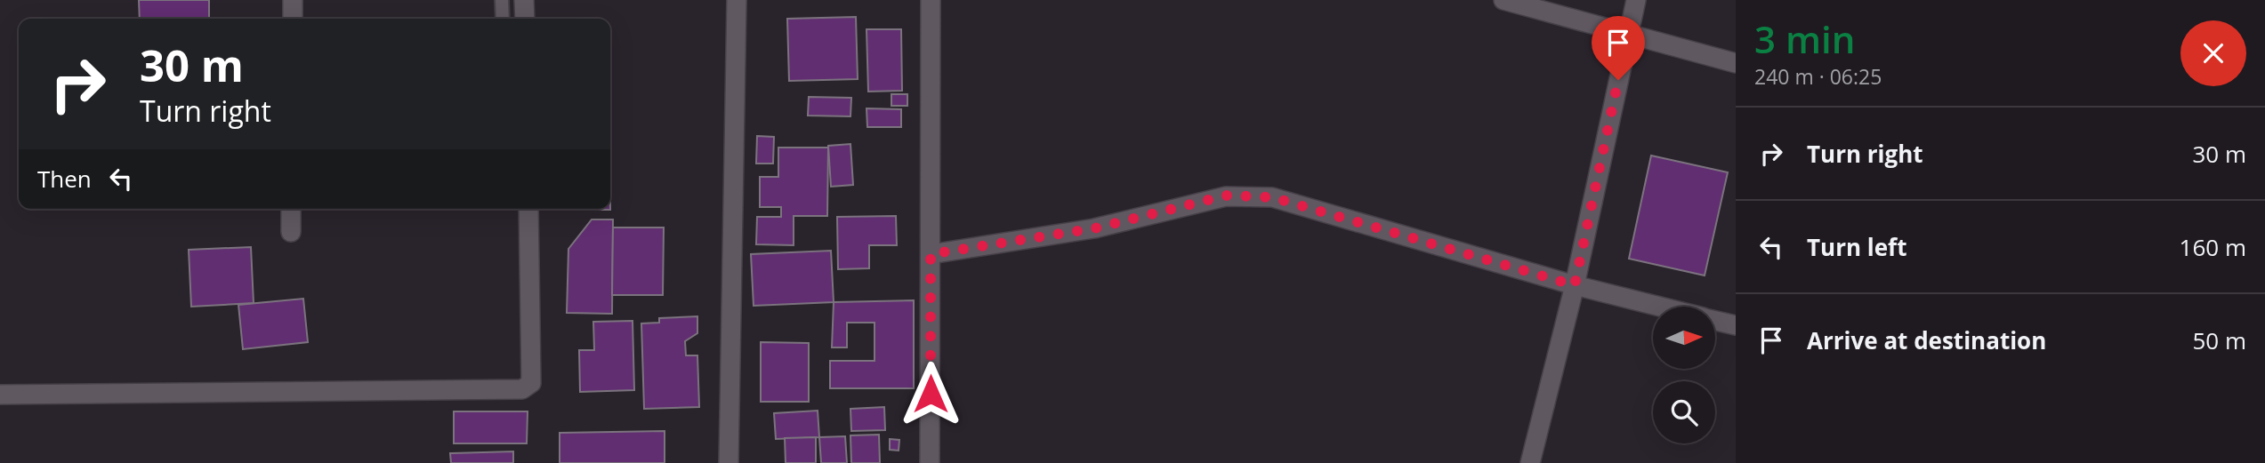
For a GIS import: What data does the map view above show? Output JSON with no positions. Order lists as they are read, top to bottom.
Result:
{
  "north": "right",
  "page": {
    "heading": ["3 min", "240 m · 06:25"],
    "turn": ["30 m", "Turn right"],
    "list": [
      {
        "name": "Turn right",
        "value": "30 m"
      },
      {
        "name": "Turn left",
        "value": "160 m"
      },
      {
        "name": "Arrive at destination",
        "value": "50 m"
      }
    ],
    "then": "Then"
  }
}
